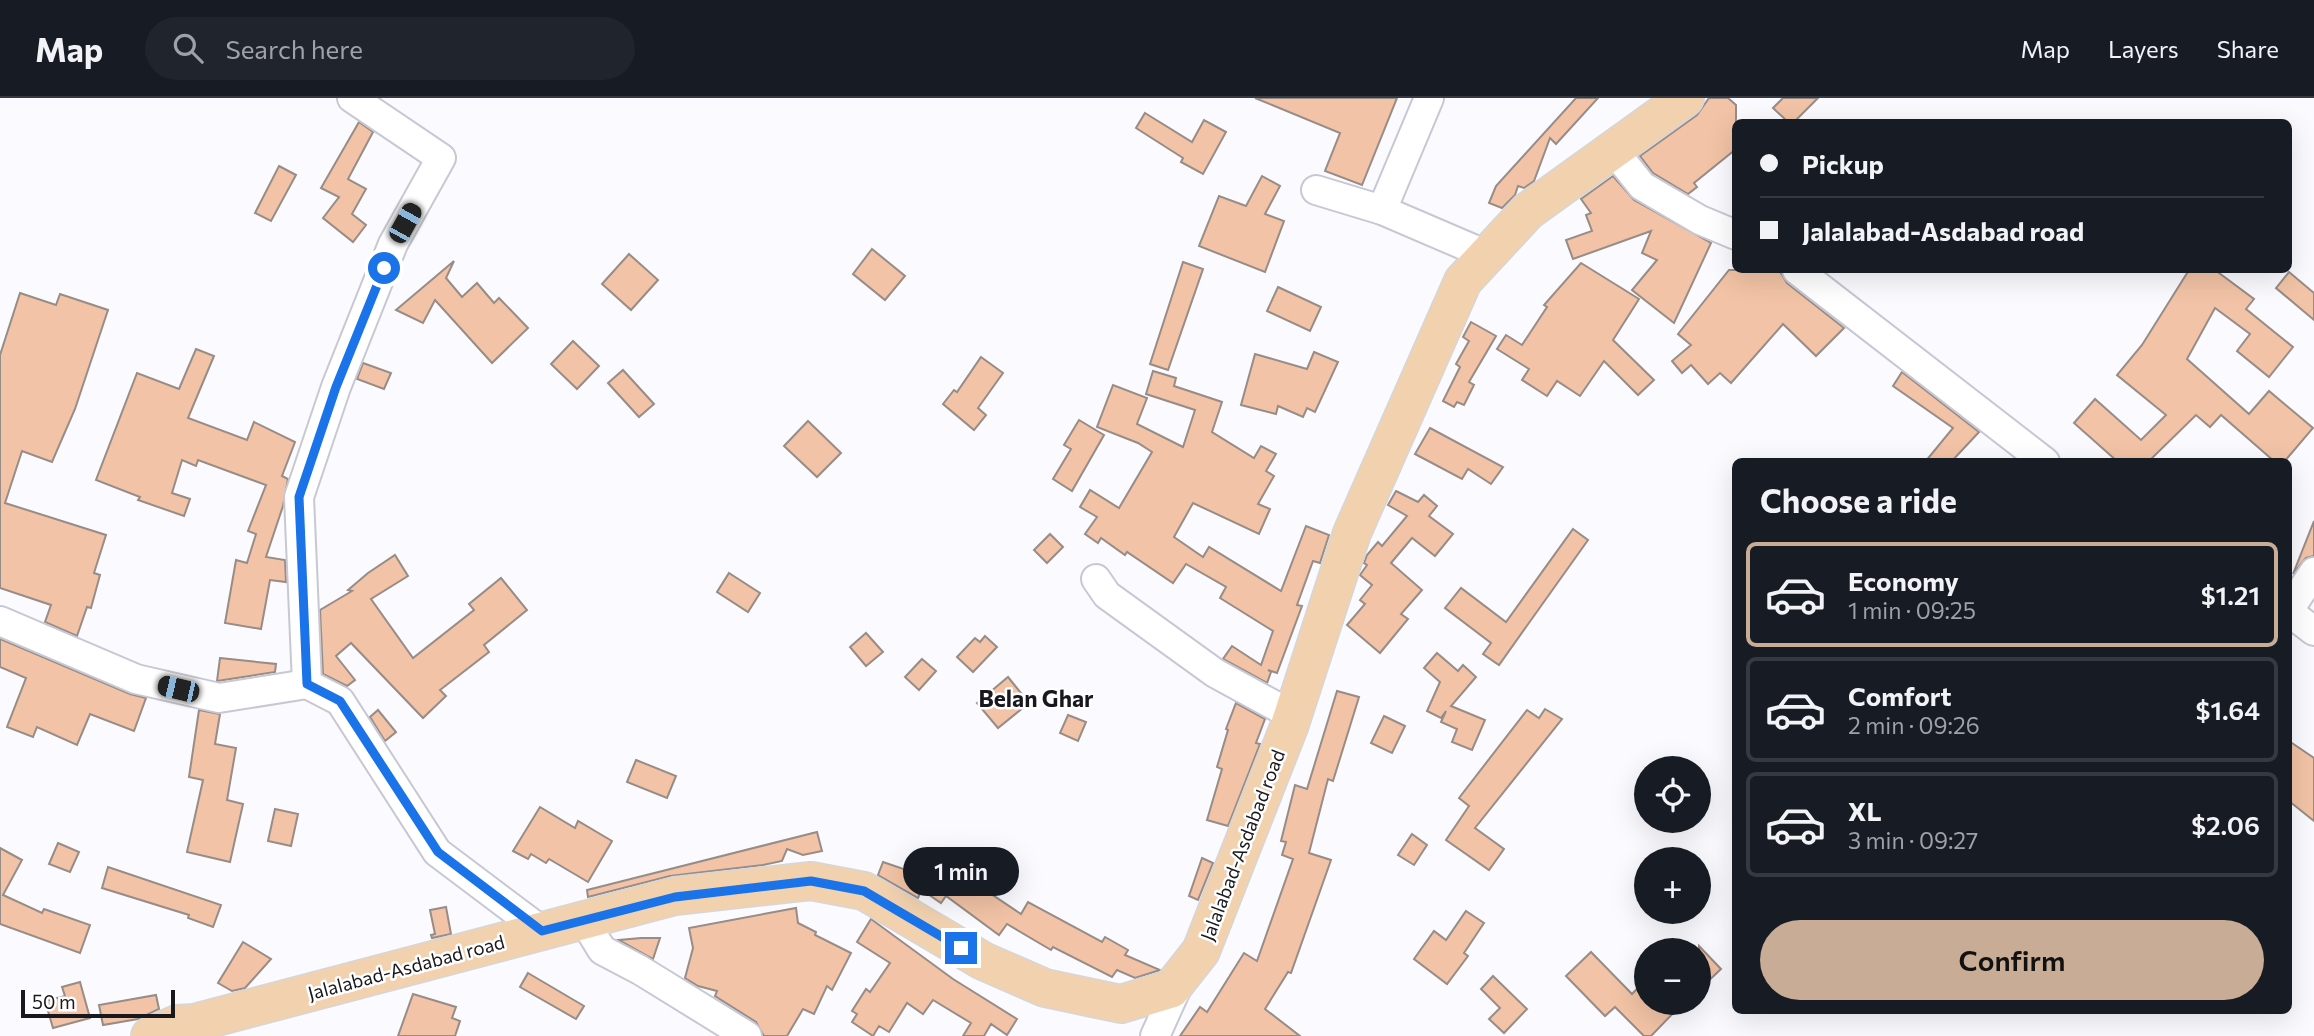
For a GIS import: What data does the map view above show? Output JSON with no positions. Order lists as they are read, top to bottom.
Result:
{
  "streets": {
    "main road": ["Jalalabad-Asdabad road"]
  },
  "districts": ["Belan Ghar"],
  "scale_bar": "50 m",
  "page": {
    "header": "Map",
    "search": "Search here",
    "nav": ["Map", "Layers", "Share"],
    "banner": ["Pickup", "Jalalabad-Asdabad road"],
    "heading": "Choose a ride",
    "list": [
      {
        "name": "Economy",
        "note": "1 min · 09:25",
        "value": "$1.21"
      },
      {
        "name": "Comfort",
        "note": "2 min · 09:26",
        "value": "$1.64"
      },
      {
        "name": "XL",
        "note": "3 min · 09:27",
        "value": "$2.06"
      }
    ],
    "map_buttons": ["+", "−"],
    "bubble": "1 min",
    "buttons": "Confirm",
    "scale": "50 m"
  }
}
